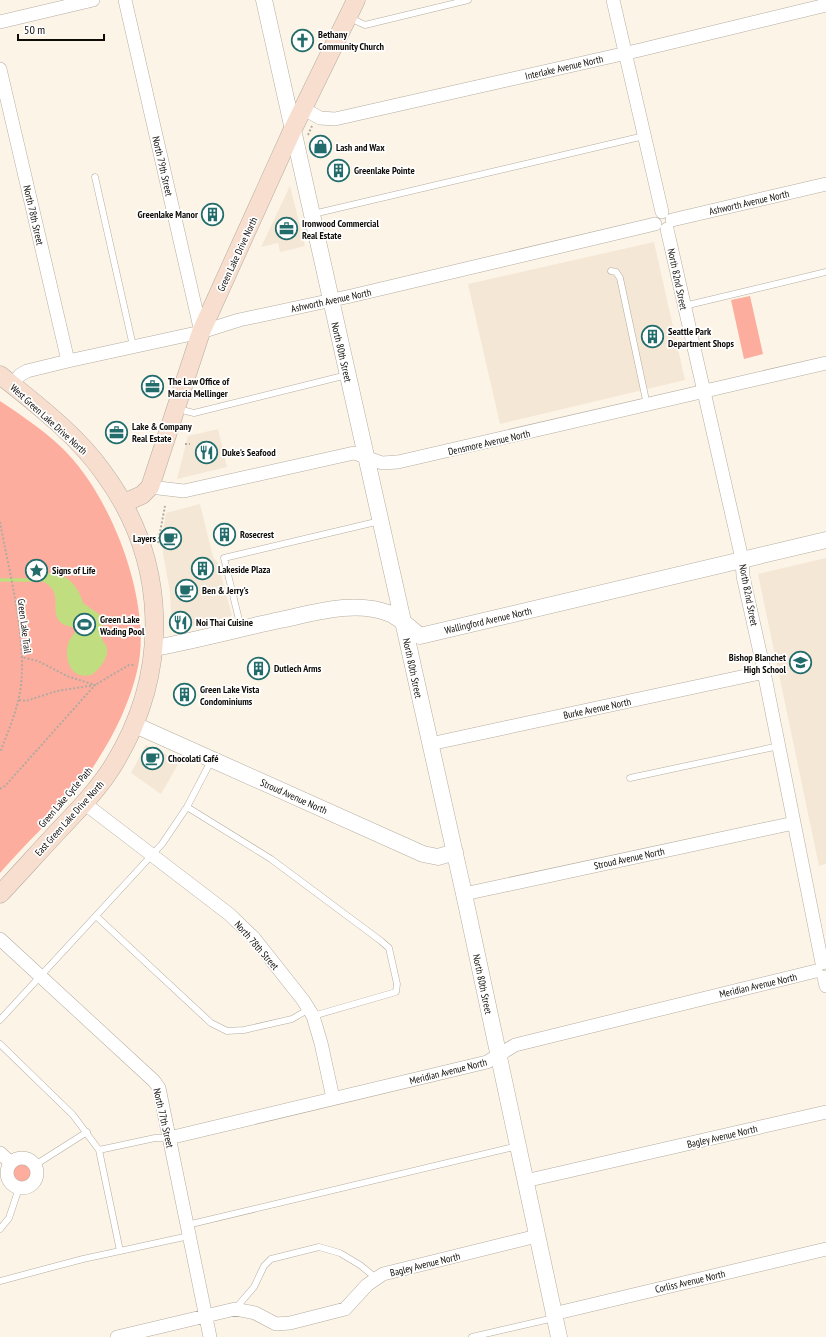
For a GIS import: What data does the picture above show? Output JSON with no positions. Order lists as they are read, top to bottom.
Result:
{
  "streets": {
    "main road": ["Green Lake Drive North", "West Green Lake Drive North", "East Green Lake Drive North"],
    "street": [
      "Interlake Avenue North",
      "North 79th Street",
      "Ashworth Avenue North",
      "North 78th Street",
      "North 82nd Street",
      "North 80th Street",
      "Densmore Avenue North",
      "Wallingford Avenue North",
      "Burke Avenue North",
      "Stroud Avenue North",
      "Meridian Avenue North",
      "North 77th Street",
      "Bagley Avenue North",
      "Corliss Avenue North"
    ],
    "path": ["Green Lake Trail"]
  },
  "crossings": [
    ["Interlake Avenue North", "Green Lake Drive North"],
    ["Interlake Avenue North", "North 82nd Street"],
    ["North 79th Street", "Ashworth Avenue North"],
    ["North 79th Street", "Green Lake Drive North"],
    ["Ashworth Avenue North", "North 78th Street"],
    ["Ashworth Avenue North", "Green Lake Drive North"],
    ["Ashworth Avenue North", "North 82nd Street"],
    ["Ashworth Avenue North", "North 80th Street"],
    ["Ashworth Avenue North", "West Green Lake Drive North"],
    ["North 78th Street", "East Green Lake Drive North"],
    ["North 78th Street", "Meridian Avenue North"],
    ["Green Lake Drive North", "North 80th Street"],
    ["Green Lake Drive North", "Densmore Avenue North"],
    ["North 82nd Street", "Densmore Avenue North"],
    ["North 82nd Street", "Wallingford Avenue North"],
    ["North 82nd Street", "Burke Avenue North"],
    ["North 82nd Street", "Stroud Avenue North"],
    ["North 82nd Street", "Meridian Avenue North"],
    ["North 80th Street", "Densmore Avenue North"],
    ["North 80th Street", "Wallingford Avenue North"],
    ["North 80th Street", "Burke Avenue North"],
    ["North 80th Street", "Stroud Avenue North"],
    ["North 80th Street", "Meridian Avenue North"],
    ["North 80th Street", "Bagley Avenue North"],
    ["North 80th Street", "Corliss Avenue North"],
    ["West Green Lake Drive North", "East Green Lake Drive North"],
    ["Wallingford Avenue North", "East Green Lake Drive North"],
    ["Stroud Avenue North", "East Green Lake Drive North"],
    ["Meridian Avenue North", "North 77th Street"],
    ["North 77th Street", "Bagley Avenue North"]
  ],
  "places": {
    "church": ["Bethany Community Church"],
    "shop": ["Lash and Wax"],
    "building": [
      "Greenlake Pointe",
      "Greenlake Manor",
      "Seattle Park Department Shops",
      "Rosecrest",
      "Lakeside Plaza",
      "Dutlech Arms",
      "Green Lake Vista Condominiums"
    ],
    "office": ["Ironwood Commercial Real Estate", "The Law Office of Marcia Mellinger", "Lake & Company Real Estate"],
    "restaurant": ["Duke's Seafood", "Noi Thai Cuisine"],
    "cafe": ["Layers", "Ben & Jerry's", "Chocolati Café"],
    "place": ["Signs of Life"],
    "sports": ["Green Lake Wading Pool"],
    "school or university": ["Bishop Blanchet High School"]
  },
  "scale_bar": "50 m"
}
